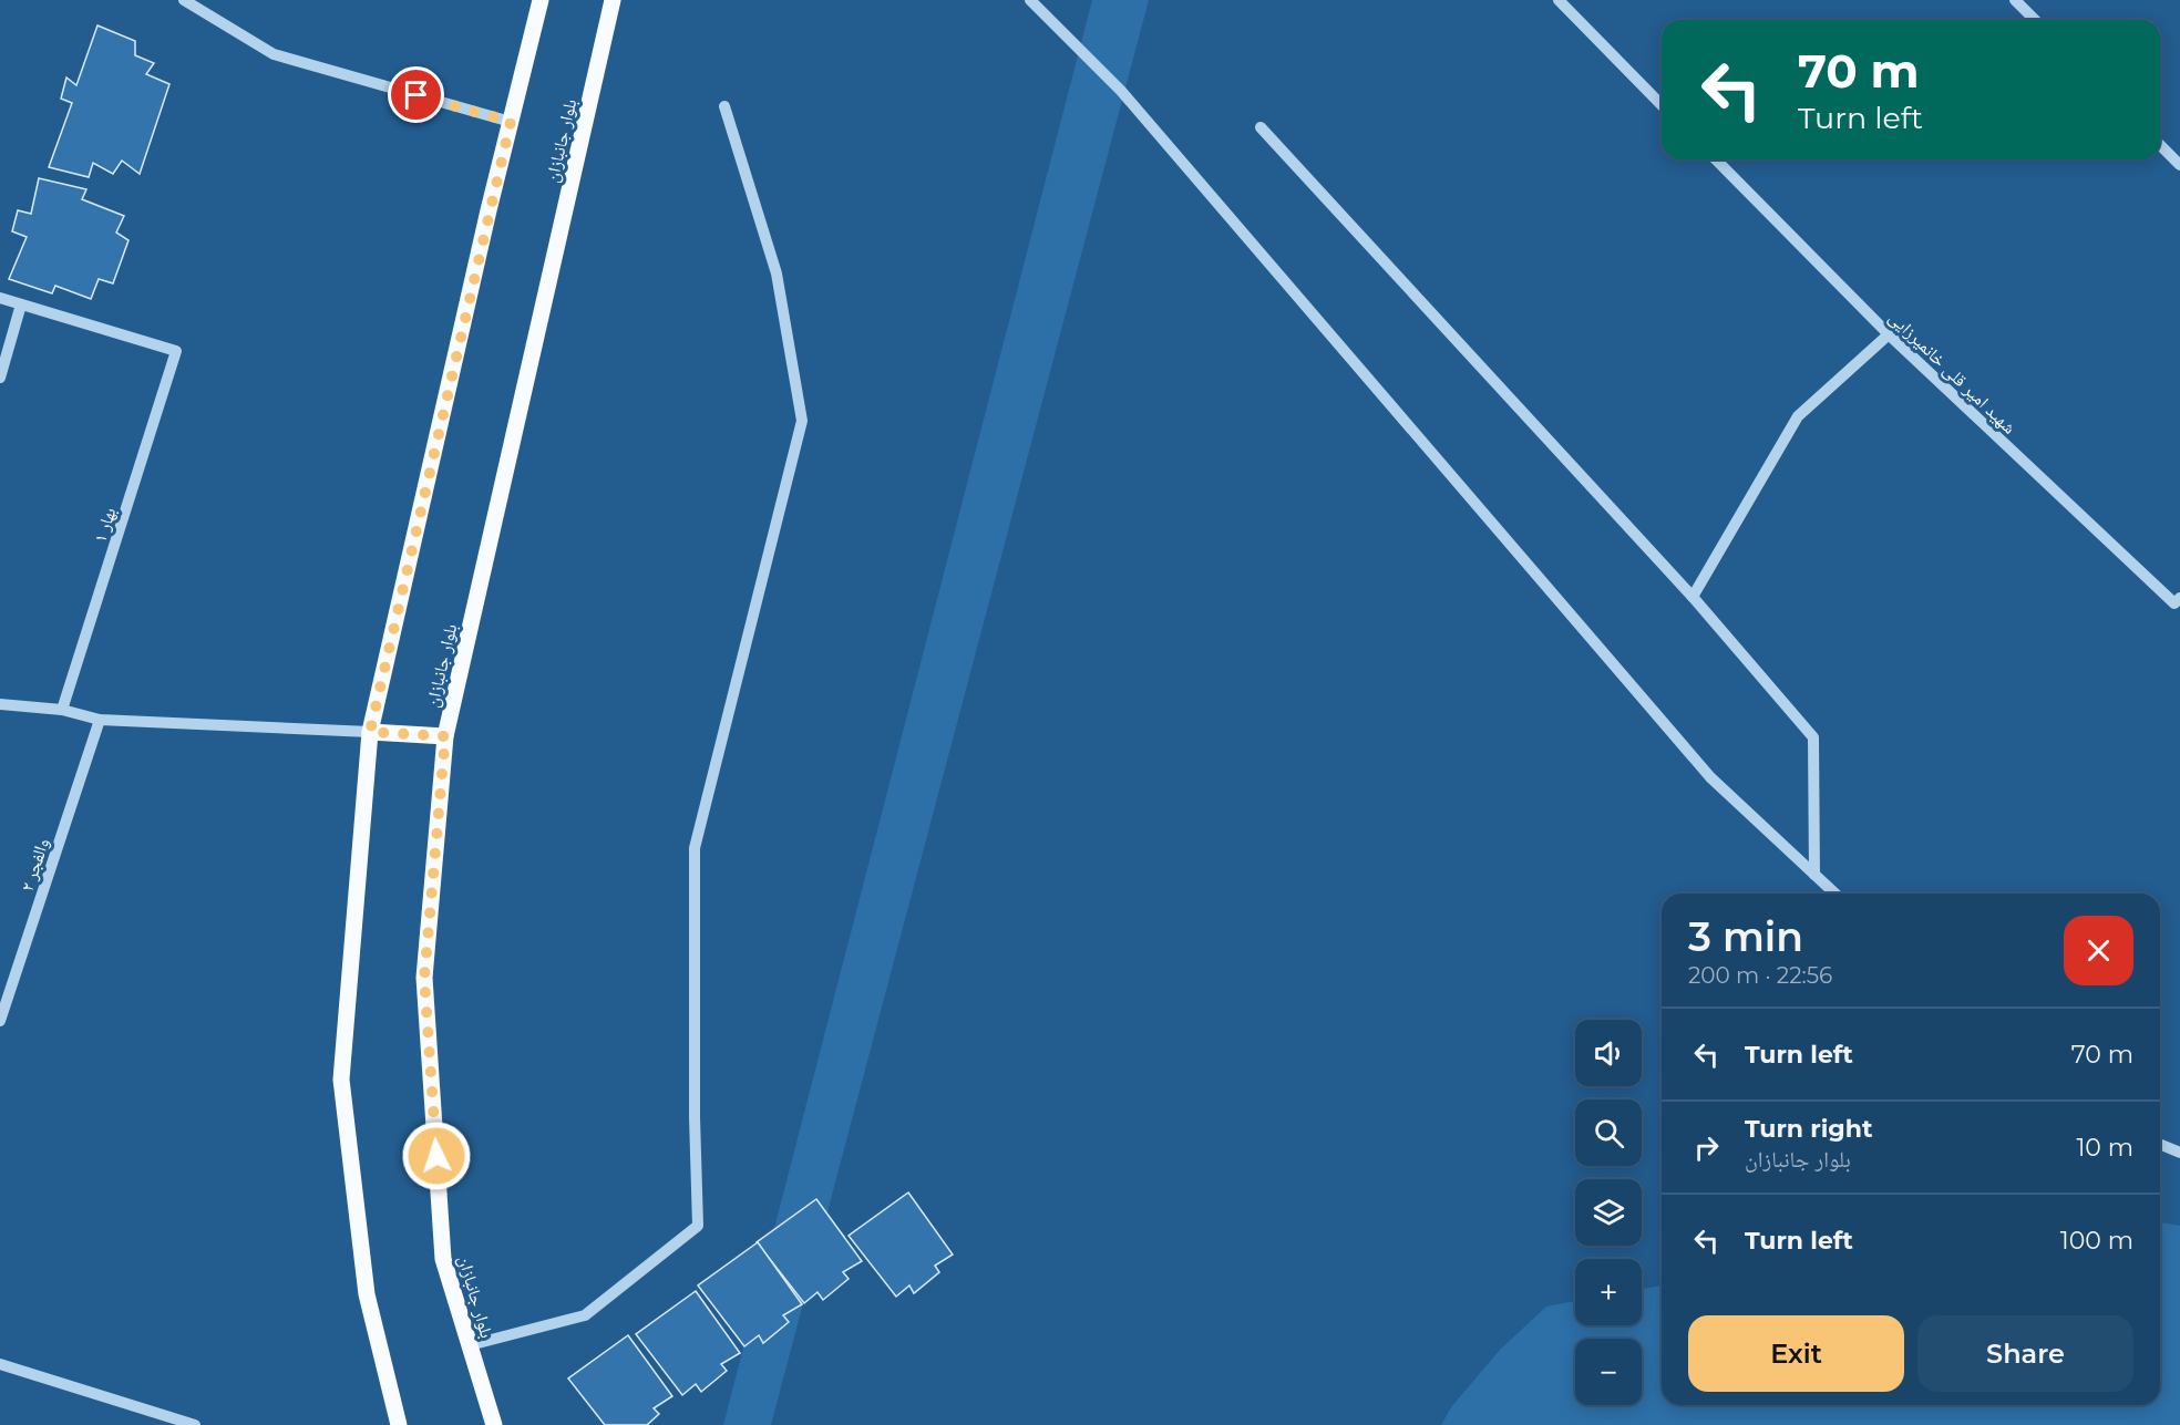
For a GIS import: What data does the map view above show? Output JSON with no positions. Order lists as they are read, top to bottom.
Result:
{
  "streets": {
    "main road": ["بلوار جانبازان"],
    "street": ["شهید امیر قلی خانمیرزایی", "بهار ۱", "والفجر ۲"]
  },
  "page": {
    "turn": ["70 m", "Turn left"],
    "heading": ["3 min", "200 m · 22:56"],
    "list": [
      {
        "name": "Turn left",
        "value": "70 m"
      },
      {
        "name": "Turn right",
        "note": "بلوار جانبازان",
        "value": "10 m"
      },
      {
        "name": "Turn left",
        "value": "100 m"
      }
    ],
    "map_buttons": ["+", "−"],
    "buttons": ["Exit", "Share"]
  }
}
